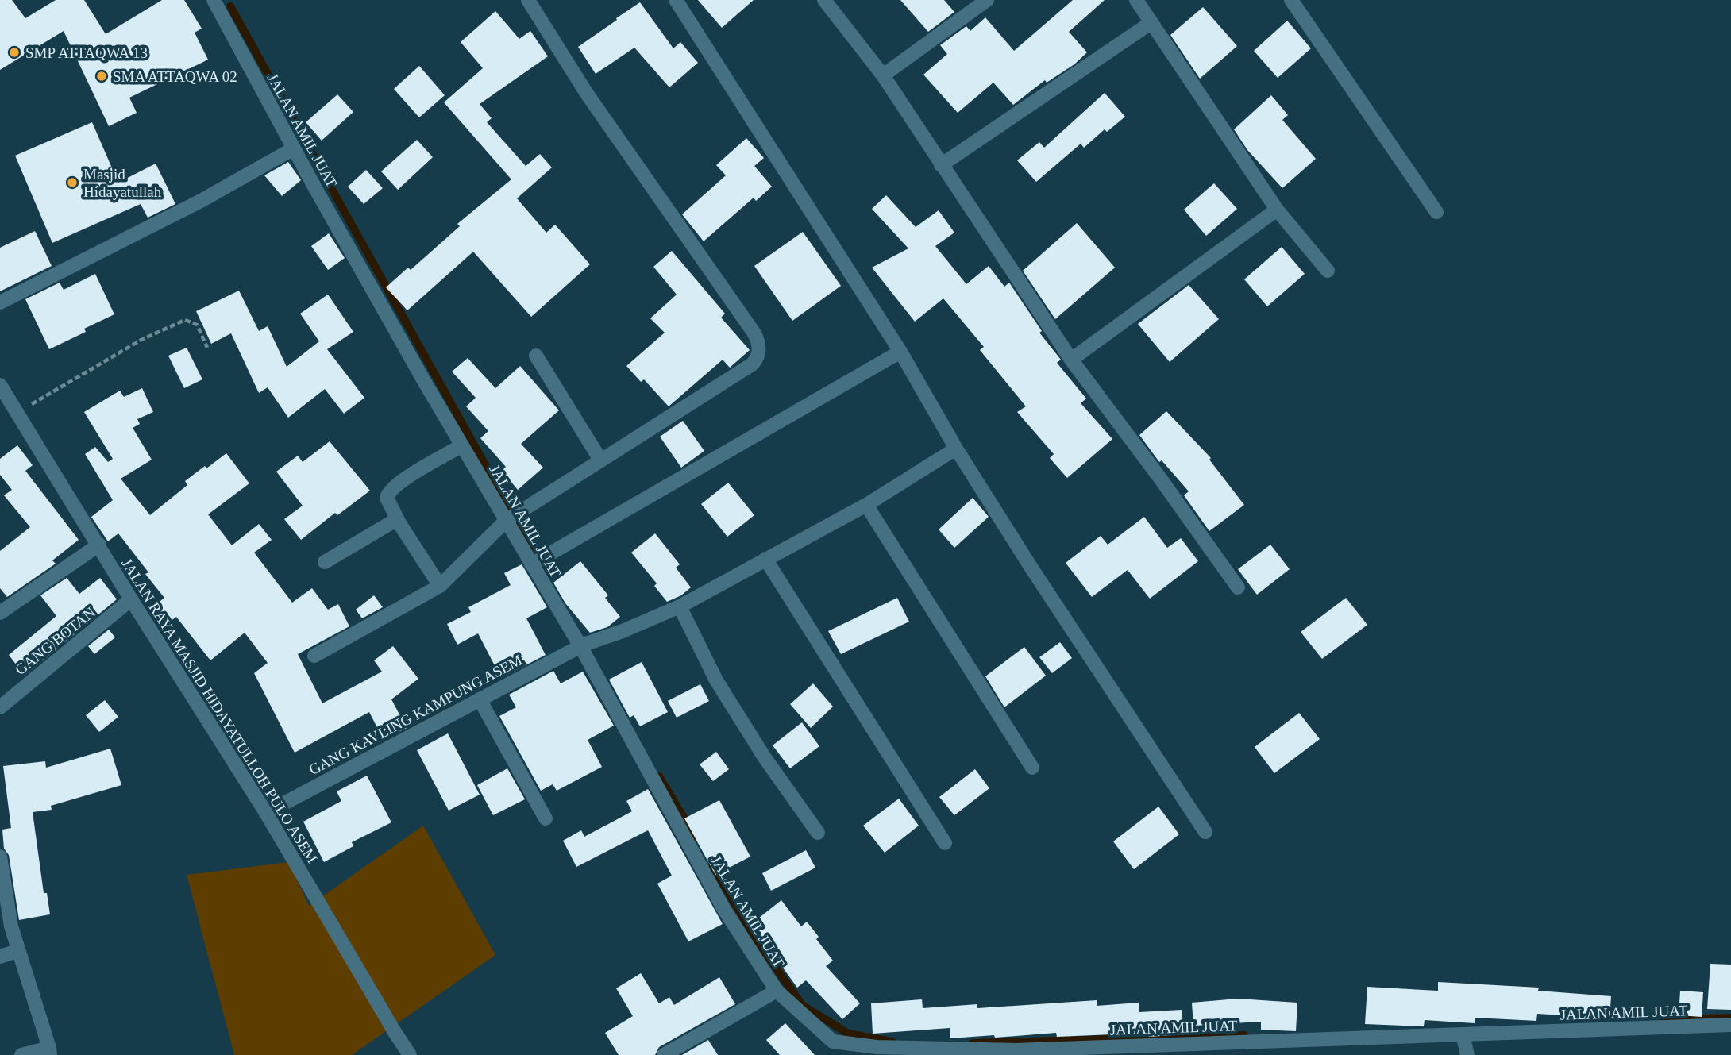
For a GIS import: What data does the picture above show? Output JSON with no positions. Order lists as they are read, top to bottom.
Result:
{
  "streets": {
    "street": [
      "JALAN AMIL JUAT",
      "GANG BOTAN",
      "JALAN RAYA MASJID HIDAYATULLOH PULO ASEM",
      "GANG KAVLING KAMPUNG ASEM"
    ]
  },
  "crossings": [
    ["JALAN AMIL JUAT", "GANG KAVLING KAMPUNG ASEM"],
    ["GANG BOTAN", "JALAN RAYA MASJID HIDAYATULLOH PULO ASEM"],
    ["JALAN RAYA MASJID HIDAYATULLOH PULO ASEM", "GANG KAVLING KAMPUNG ASEM"]
  ],
  "places": ["SMP ATTAQWA 13", "SMA ATTAQWA 02", "Masjid Hidayatullah"]
}
